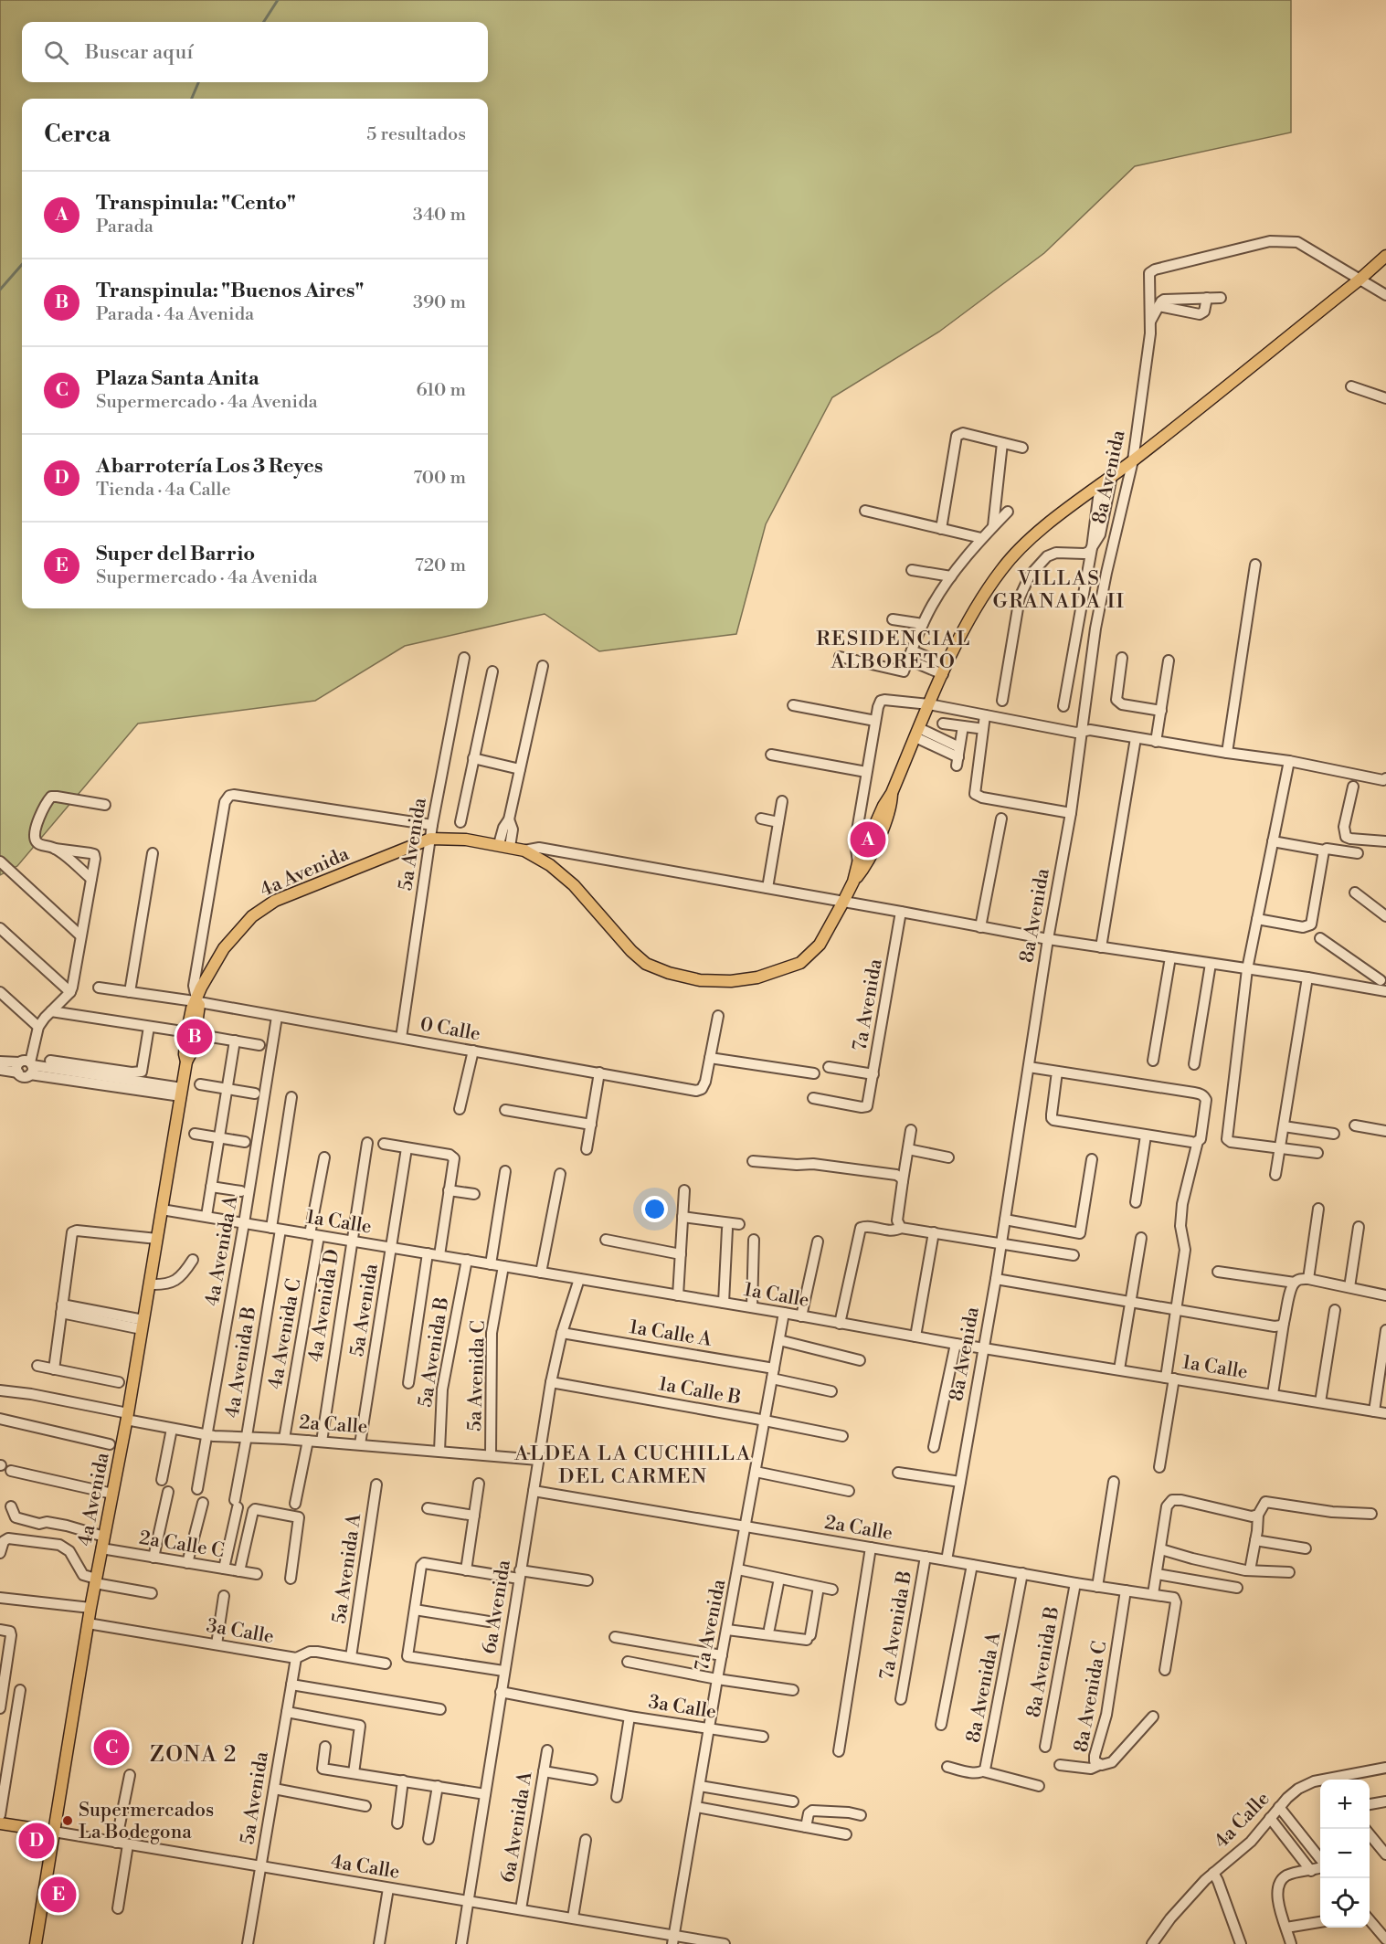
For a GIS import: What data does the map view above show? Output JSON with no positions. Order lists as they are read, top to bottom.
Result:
{
  "streets": {
    "main road": ["4a Avenida", "4a Calle"],
    "street": [
      "8a Avenida",
      "5a Avenida",
      "7a Avenida",
      "0 Calle",
      "1a Calle",
      "4a Avenida A",
      "4a Avenida D",
      "1a Calle A",
      "4a Avenida C",
      "5a Avenida B",
      "4a Avenida B",
      "5a Avenida C",
      "1a Calle B",
      "2a Calle",
      "2a Calle C",
      "5a Avenida A",
      "6a Avenida",
      "7a Avenida B",
      "3a Calle",
      "8a Avenida B",
      "8a Avenida A",
      "8a Avenida C",
      "6a Avenida A"
    ]
  },
  "crossings": [
    ["8a Avenida", "1a Calle"],
    ["8a Avenida", "2a Calle"],
    ["5a Avenida", "4a Avenida"],
    ["5a Avenida", "0 Calle"],
    ["5a Avenida", "1a Calle"],
    ["5a Avenida", "2a Calle"],
    ["5a Avenida", "3a Calle"],
    ["5a Avenida", "4a Calle"],
    ["4a Avenida", "0 Calle"],
    ["4a Avenida", "1a Calle"],
    ["4a Avenida", "2a Calle"],
    ["4a Avenida", "2a Calle C"],
    ["4a Avenida", "3a Calle"],
    ["4a Avenida", "4a Calle"],
    ["7a Avenida", "1a Calle"],
    ["7a Avenida", "1a Calle A"],
    ["7a Avenida", "1a Calle B"],
    ["7a Avenida", "2a Calle"],
    ["7a Avenida", "3a Calle"],
    ["7a Avenida", "4a Calle"],
    ["0 Calle", "4a Avenida A"],
    ["1a Calle", "4a Avenida A"],
    ["1a Calle", "4a Avenida D"],
    ["1a Calle", "4a Avenida C"],
    ["1a Calle", "5a Avenida B"],
    ["1a Calle", "4a Avenida B"],
    ["1a Calle", "5a Avenida C"],
    ["1a Calle", "6a Avenida"],
    ["4a Avenida A", "2a Calle"],
    ["4a Avenida D", "2a Calle"],
    ["1a Calle A", "6a Avenida"],
    ["4a Avenida C", "2a Calle"],
    ["5a Avenida B", "2a Calle"],
    ["4a Avenida B", "2a Calle"],
    ["4a Avenida B", "2a Calle C"],
    ["5a Avenida C", "2a Calle"],
    ["1a Calle B", "6a Avenida"],
    ["2a Calle", "6a Avenida"],
    ["2a Calle", "7a Avenida B"],
    ["2a Calle", "8a Avenida B"],
    ["2a Calle", "8a Avenida A"],
    ["2a Calle", "8a Avenida C"],
    ["5a Avenida A", "3a Calle"],
    ["6a Avenida", "3a Calle"],
    ["6a Avenida", "4a Calle"],
    ["4a Calle", "6a Avenida A"]
  ],
  "districts": [
    "VILLAS GRANADA II",
    "RESIDENCIAL ALBORETO",
    "ALDEA LA CUCHILLA DEL CARMEN",
    "ZONA 2"
  ],
  "places": ["Supermercados La Bodegona"],
  "page": {
    "search": "Buscar aquí",
    "heading": ["Cerca", "5 resultados"],
    "list": [
      {
        "mark": "A",
        "name": "Transpinula: \"Cento\"",
        "note": "Parada",
        "value": "340 m"
      },
      {
        "mark": "B",
        "name": "Transpinula: \"Buenos Aires\"",
        "note": "Parada · 4a Avenida",
        "value": "390 m"
      },
      {
        "mark": "C",
        "name": "Plaza Santa Anita",
        "note": "Supermercado · 4a Avenida",
        "value": "610 m"
      },
      {
        "mark": "D",
        "name": "Abarrotería Los 3 Reyes",
        "note": "Tienda · 4a Calle",
        "value": "700 m"
      },
      {
        "mark": "E",
        "name": "Super del Barrio",
        "note": "Supermercado · 4a Avenida",
        "value": "720 m"
      }
    ],
    "pins": [
      "A",
      "B",
      "C",
      "D",
      "E"
    ],
    "map_buttons": ["+", "−"]
  }
}
